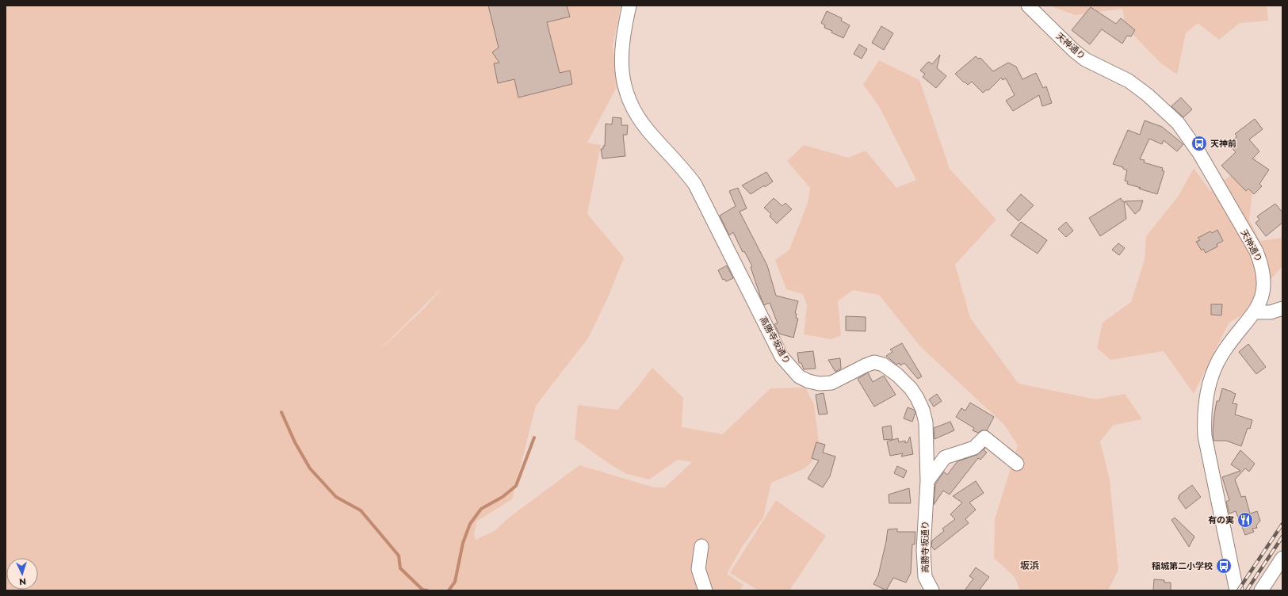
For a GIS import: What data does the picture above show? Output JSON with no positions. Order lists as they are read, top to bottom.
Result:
{
  "streets": {
    "street": ["天神通り", "高勝寺坂通り"]
  },
  "districts": ["坂浜"],
  "places": {
    "bus stop": ["天神前", "稲城第二小学校"],
    "restaurant": ["有の実"]
  },
  "north": "bottom"
}
